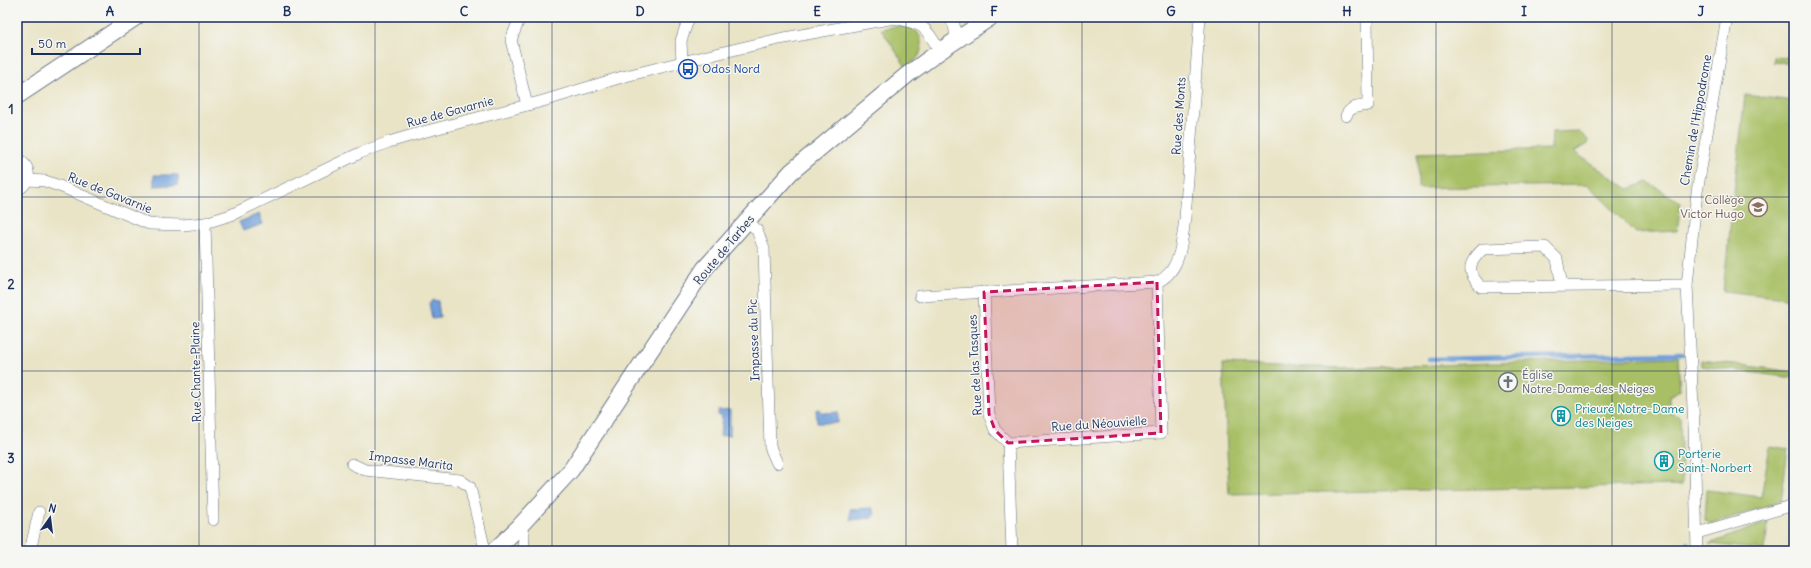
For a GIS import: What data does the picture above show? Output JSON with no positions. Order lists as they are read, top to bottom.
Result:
{
  "streets": {
    "street": [
      "Rue de Gavarnie",
      "Rue des Monts",
      "Chemin de l'Hippodrome",
      "Route de Tarbes",
      "Impasse du Pic",
      "Rue de las Tasques",
      "Rue Chante-Plaine",
      "Rue du Néouvielle",
      "Impasse Marita"
    ]
  },
  "crossings": [
    ["Rue de Gavarnie", "Route de Tarbes"],
    ["Rue de Gavarnie", "Rue Chante-Plaine"],
    ["Rue des Monts", "Rue du Néouvielle"],
    ["Route de Tarbes", "Impasse du Pic"],
    ["Rue de las Tasques", "Rue du Néouvielle"]
  ],
  "places": {
    "bus stop": ["Odos Nord"],
    "school or university": ["Collège Victor Hugo"],
    "church": ["Église Notre-Dame-des-Neiges"],
    "building": ["Prieuré Notre-Dame des Neiges", "Porterie Saint-Norbert"]
  },
  "scale_bar": "50 m",
  "north": "top",
  "grid": {
    "columns": [
      "A",
      "B",
      "C",
      "D",
      "E",
      "F",
      "G",
      "H",
      "I",
      "J"
    ],
    "rows": ["1", "2", "3"]
  }
}
